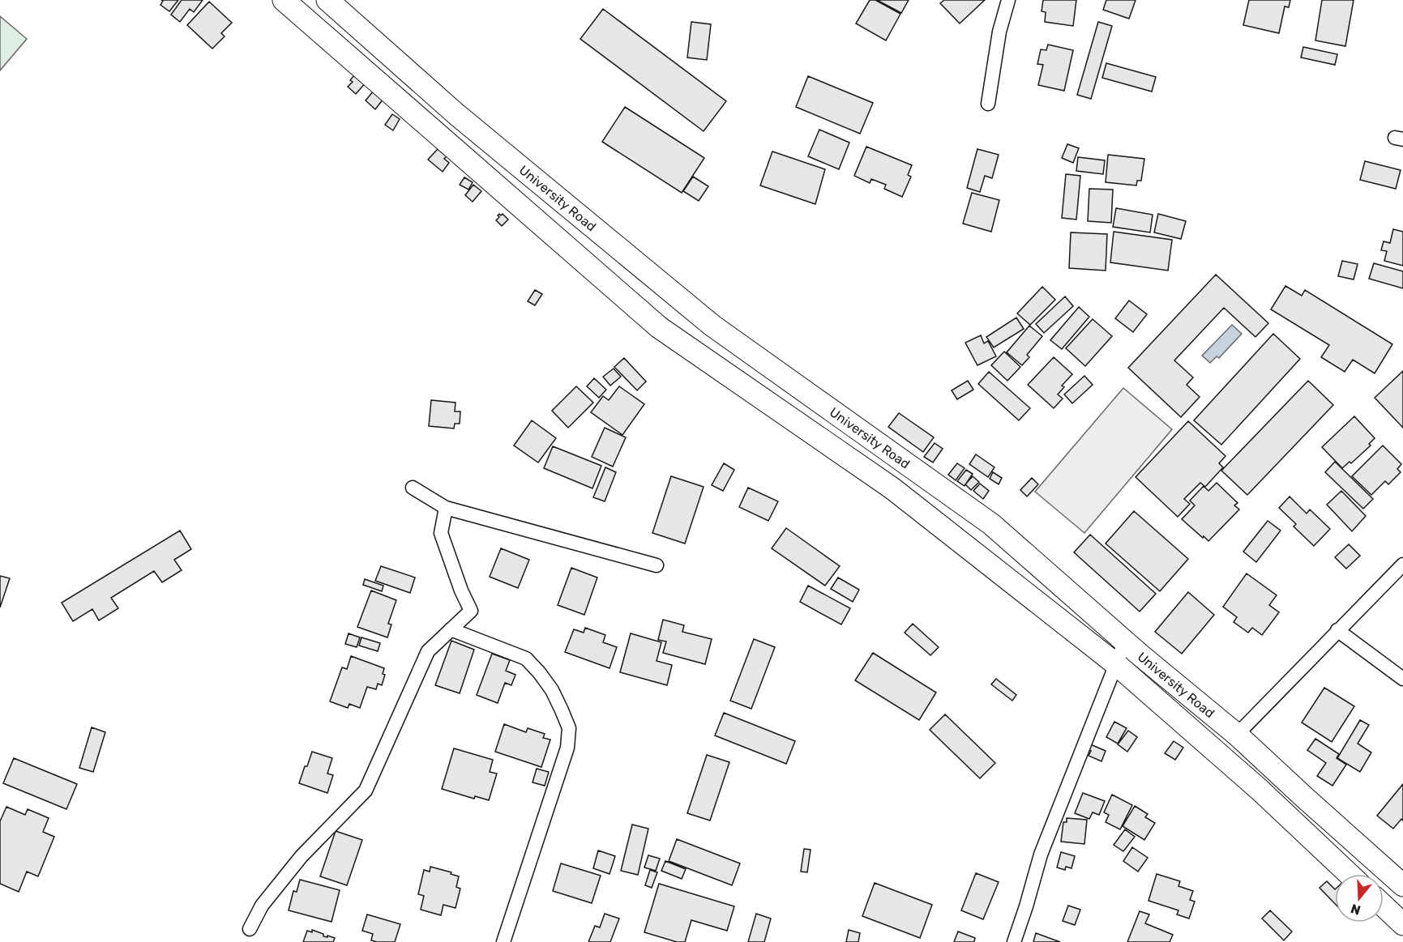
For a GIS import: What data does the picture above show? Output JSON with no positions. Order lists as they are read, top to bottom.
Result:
{
  "streets": {
    "highway": ["University Road"]
  },
  "north": "bottom"
}
